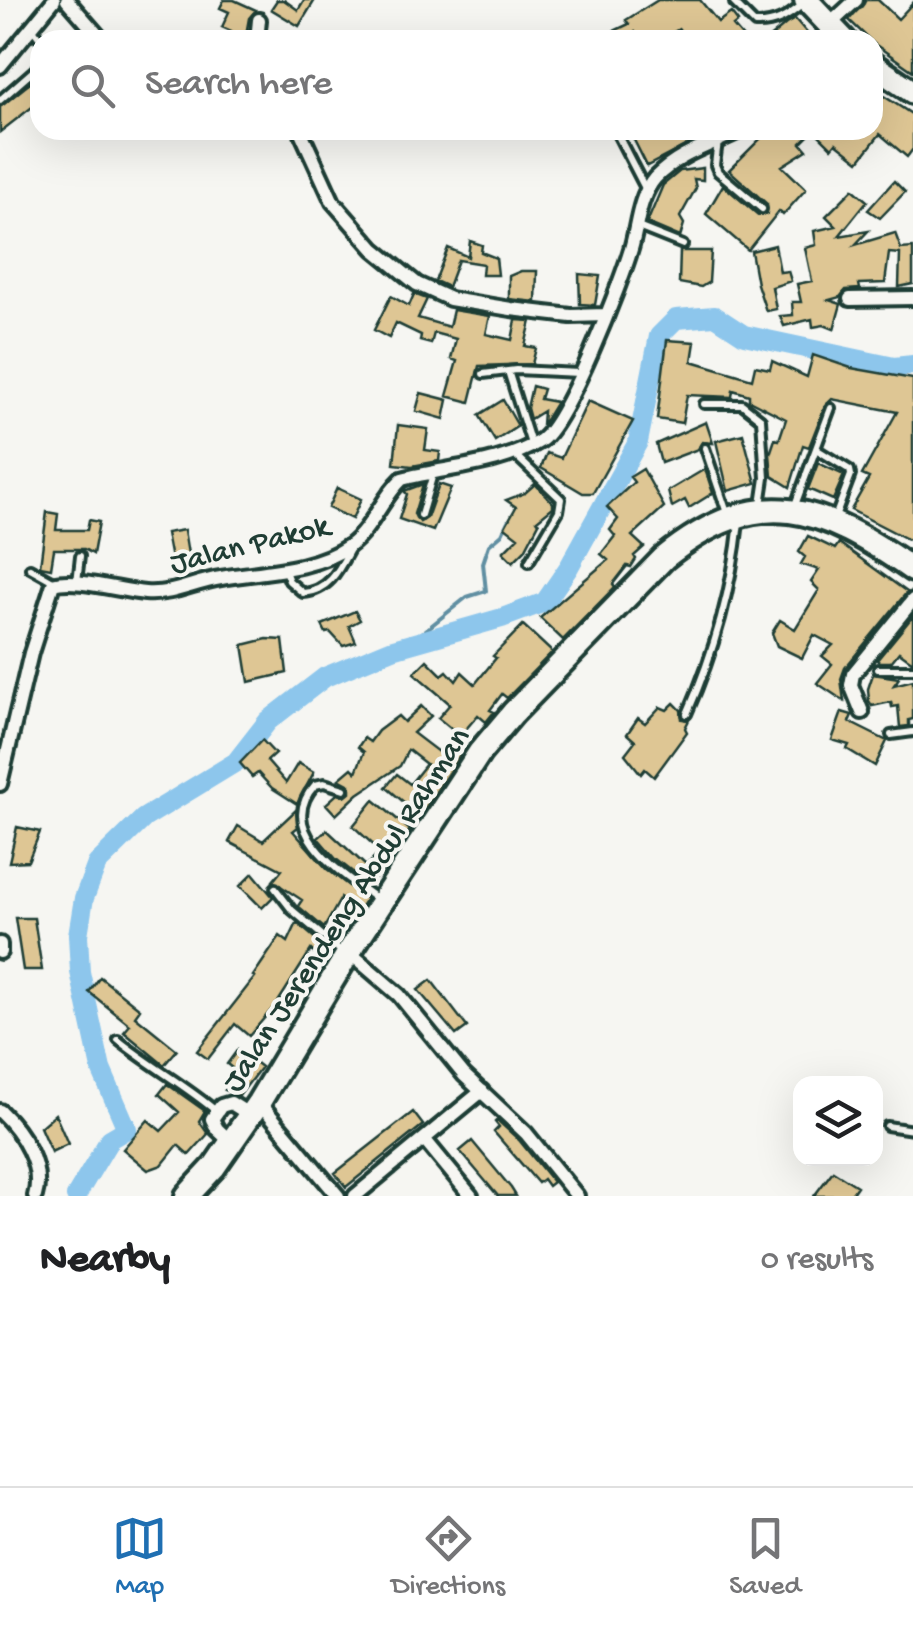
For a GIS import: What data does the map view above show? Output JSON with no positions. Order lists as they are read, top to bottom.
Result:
{
  "streets": {
    "highway": ["Jalan Jerendeng Abdul Rahman"],
    "street": ["Jalan Pakok"]
  },
  "page": {
    "search": "Search here",
    "heading": ["Nearby", "0 results"],
    "nav": ["Map", "Directions", "Saved"]
  }
}
